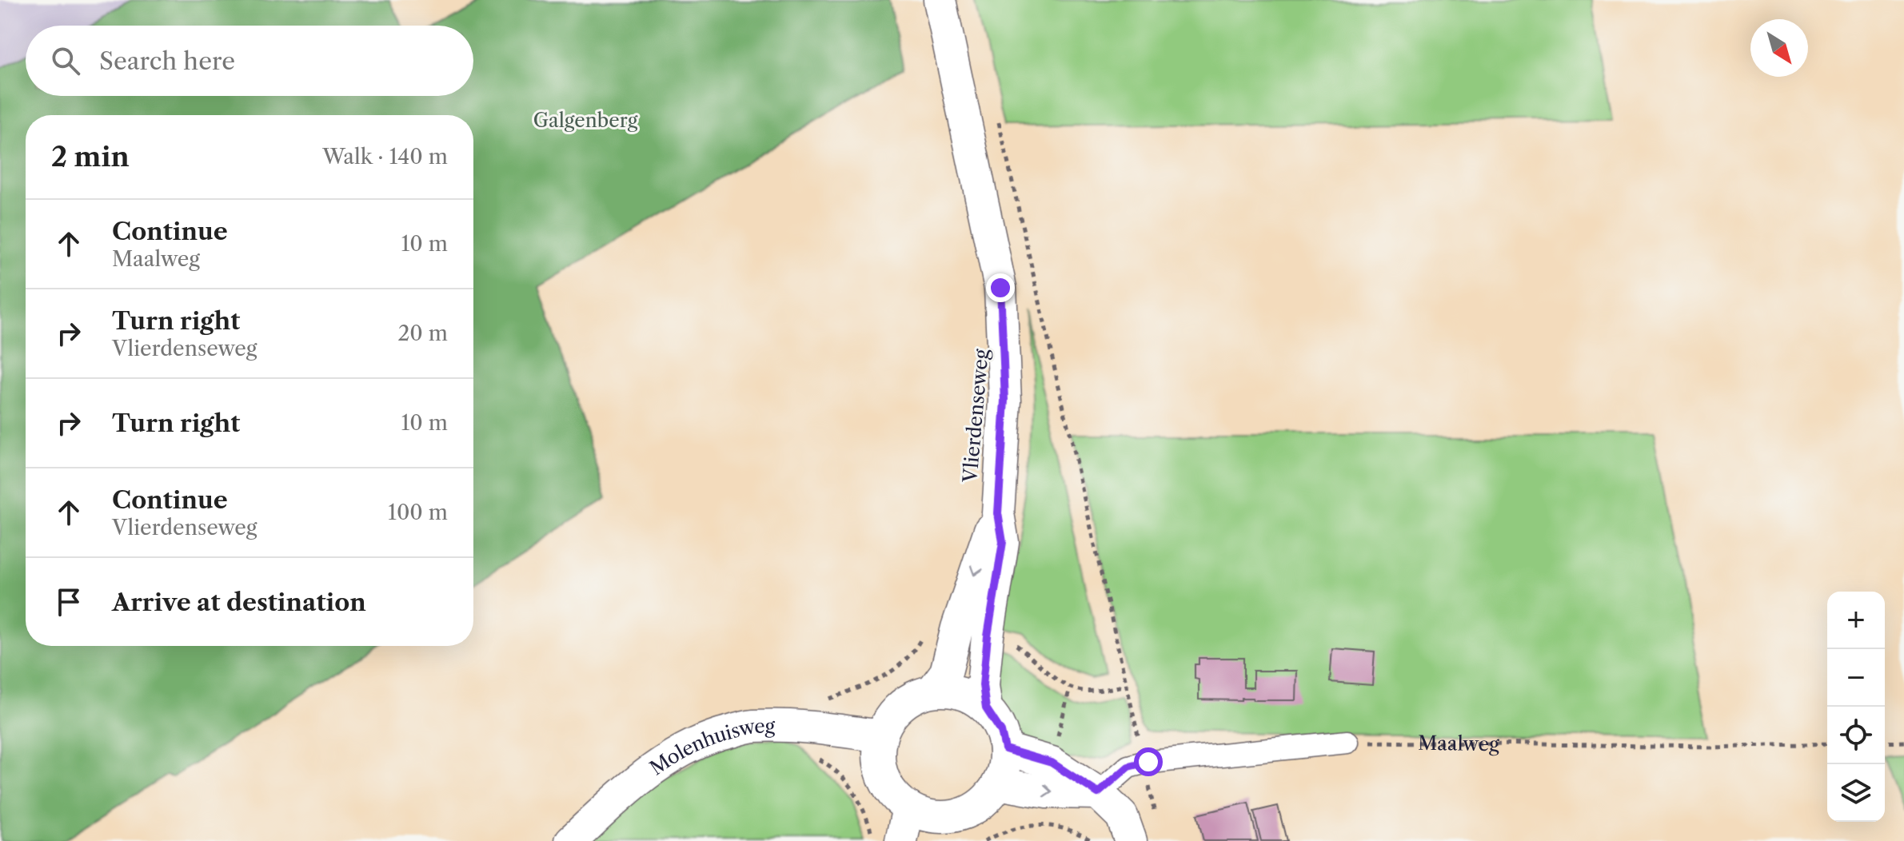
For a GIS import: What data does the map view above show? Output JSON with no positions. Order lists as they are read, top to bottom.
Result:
{
  "streets": {
    "main road": ["Vlierdenseweg", "Molenhuisweg"],
    "path": ["Maalweg"]
  },
  "crossings": [
    ["Vlierdenseweg", "Molenhuisweg"]
  ],
  "parks": ["Galgenberg"],
  "north": "bottom right",
  "page": {
    "search": "Search here",
    "heading": ["2 min", "Walk · 140 m"],
    "list": [
      ["Continue", "Maalweg", "10 m"],
      ["Turn right", "Vlierdenseweg", "20 m"],
      ["Turn right", "10 m"],
      ["Continue", "Vlierdenseweg", "100 m"],
      "Arrive at destination"
    ],
    "map_buttons": ["+", "−"]
  }
}
